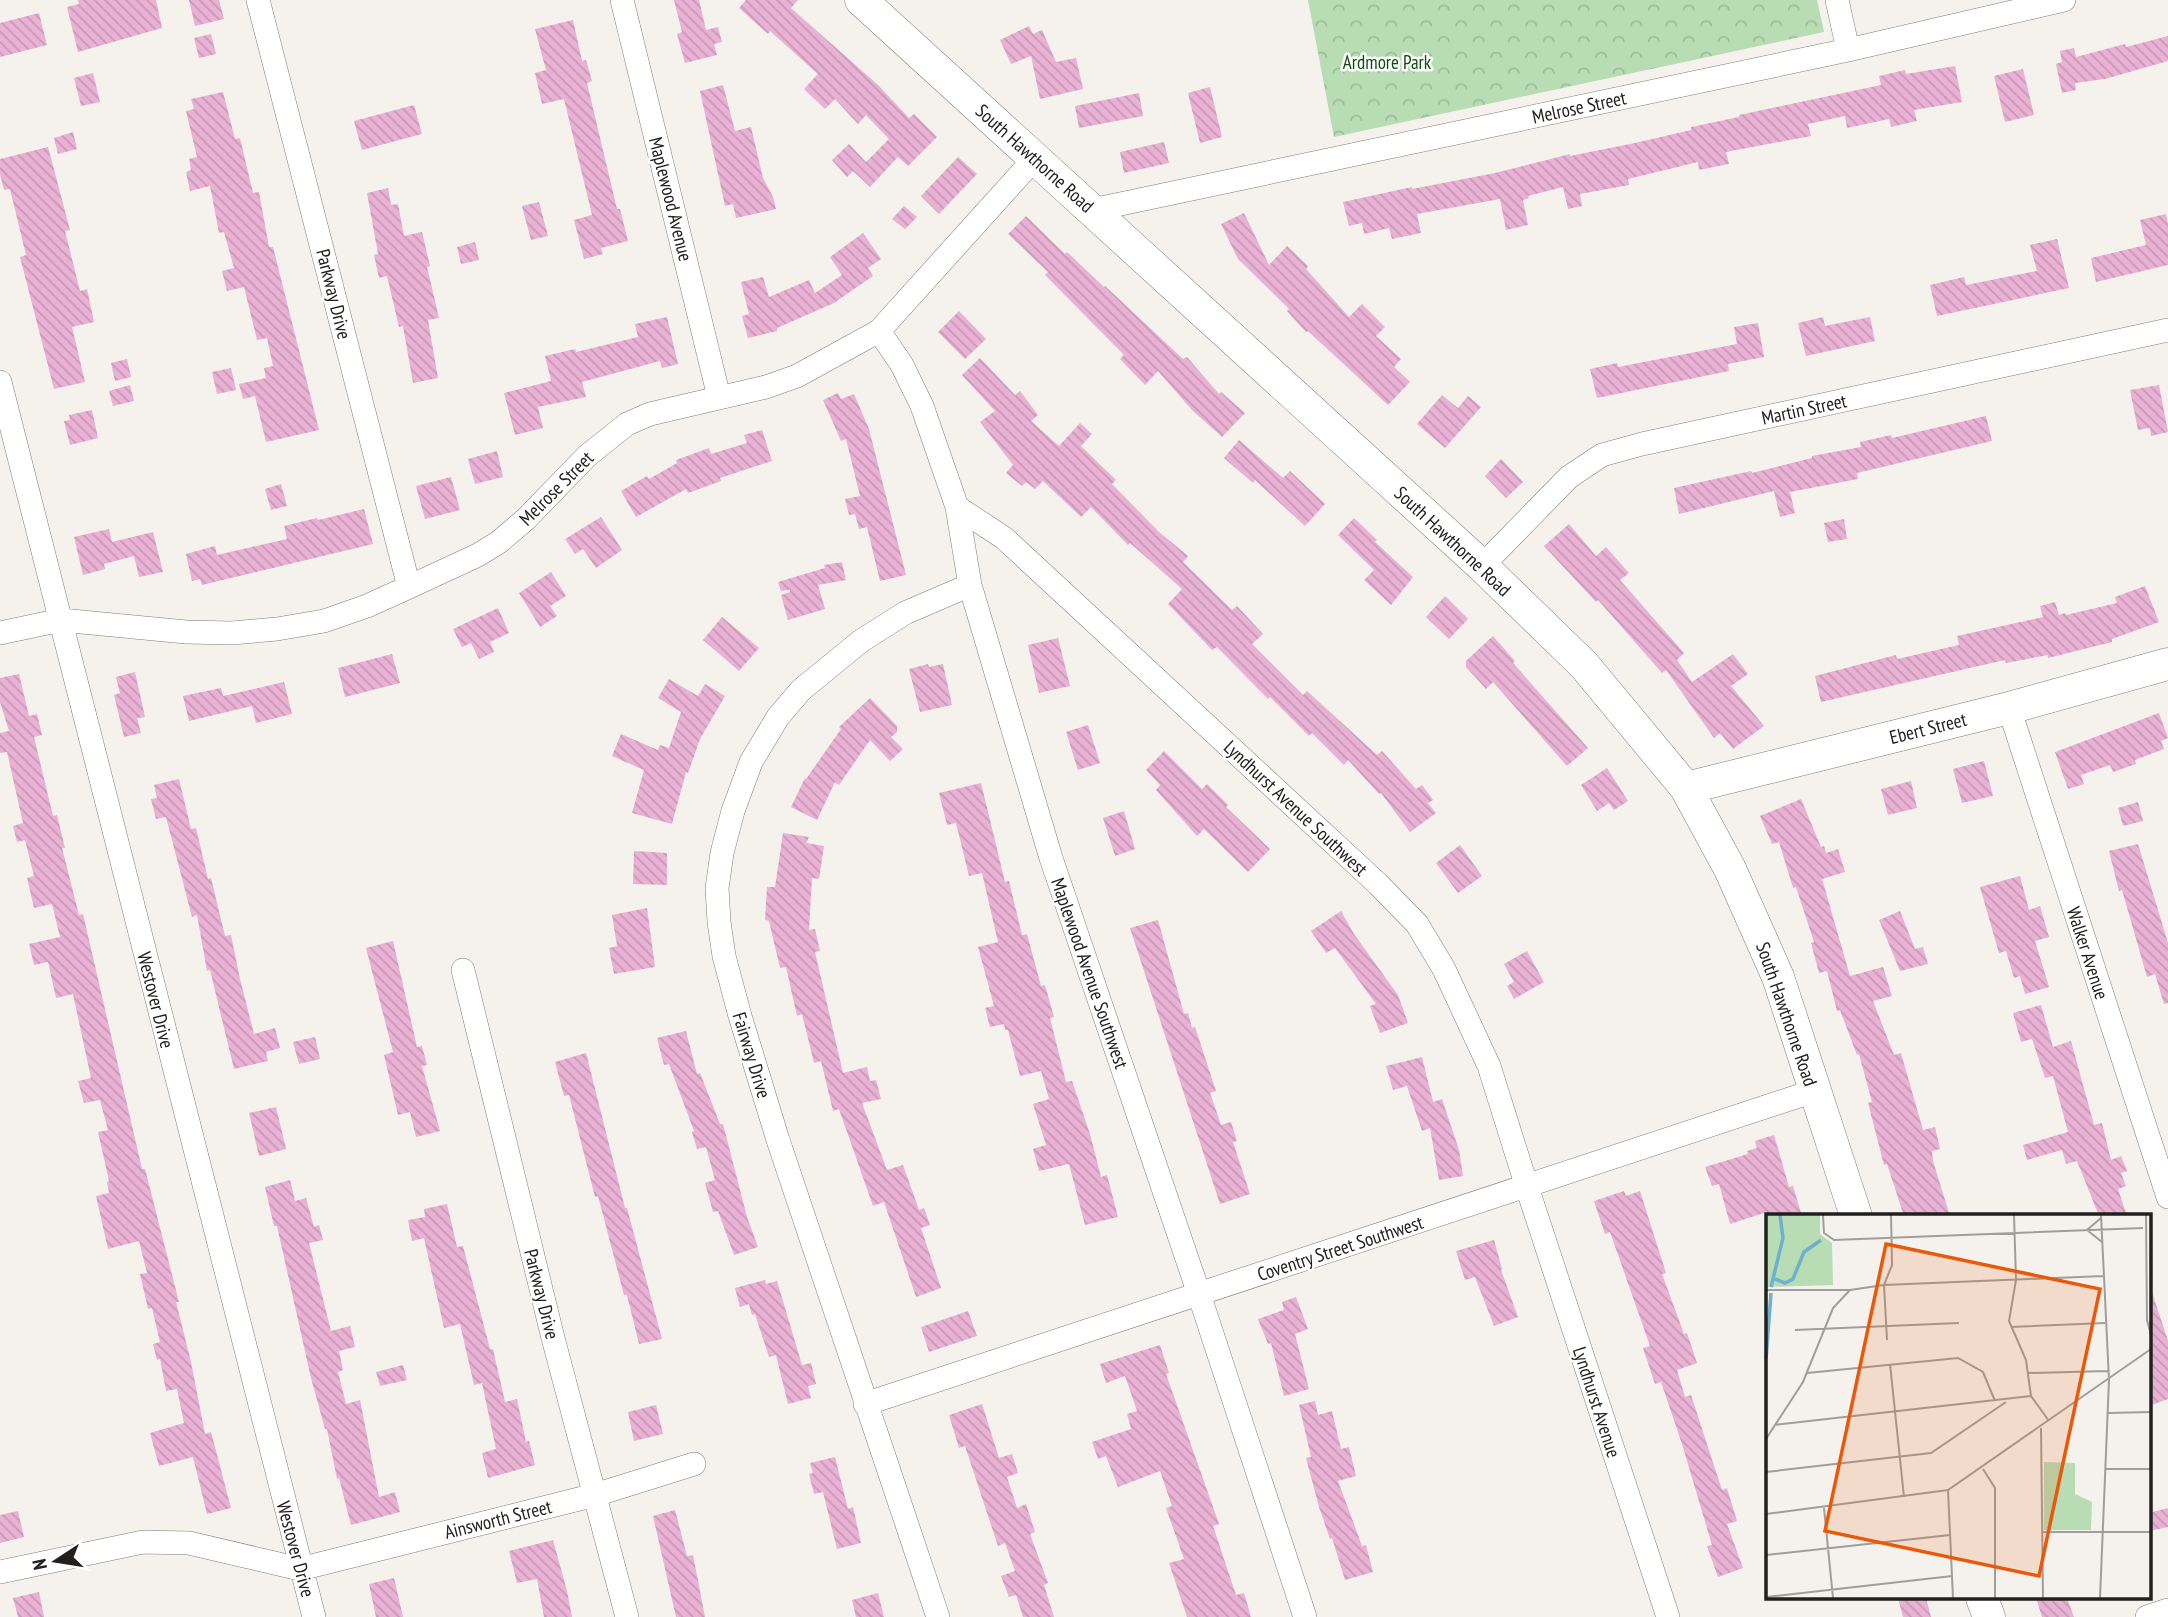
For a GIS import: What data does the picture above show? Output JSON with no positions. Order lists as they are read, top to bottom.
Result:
{
  "streets": {
    "main road": ["South Hawthorne Road", "Ebert Street"],
    "street": [
      "Melrose Street",
      "Maplewood Avenue",
      "Parkway Drive",
      "Martin Street",
      "Lyndhurst Avenue Southwest",
      "Walker Avenue",
      "Maplewood Avenue Southwest",
      "Westover Drive",
      "Fairway Drive",
      "Coventry Street Southwest",
      "Lyndhurst Avenue",
      "Ainsworth Street"
    ]
  },
  "crossings": [
    ["Melrose Street", "South Hawthorne Road"],
    ["Melrose Street", "Maplewood Avenue"],
    ["Melrose Street", "Parkway Drive"],
    ["Melrose Street", "Maplewood Avenue Southwest"],
    ["Melrose Street", "Westover Drive"],
    ["South Hawthorne Road", "Martin Street"],
    ["South Hawthorne Road", "Ebert Street"],
    ["South Hawthorne Road", "Coventry Street Southwest"],
    ["Parkway Drive", "Ainsworth Street"],
    ["Ebert Street", "Walker Avenue"],
    ["Lyndhurst Avenue Southwest", "Maplewood Avenue Southwest"],
    ["Lyndhurst Avenue Southwest", "Coventry Street Southwest"],
    ["Lyndhurst Avenue Southwest", "Lyndhurst Avenue"],
    ["Maplewood Avenue Southwest", "Fairway Drive"],
    ["Maplewood Avenue Southwest", "Coventry Street Southwest"],
    ["Westover Drive", "Ainsworth Street"],
    ["Fairway Drive", "Coventry Street Southwest"],
    ["Coventry Street Southwest", "Lyndhurst Avenue"]
  ],
  "parks": ["Ardmore Park"],
  "north": "left"
}
